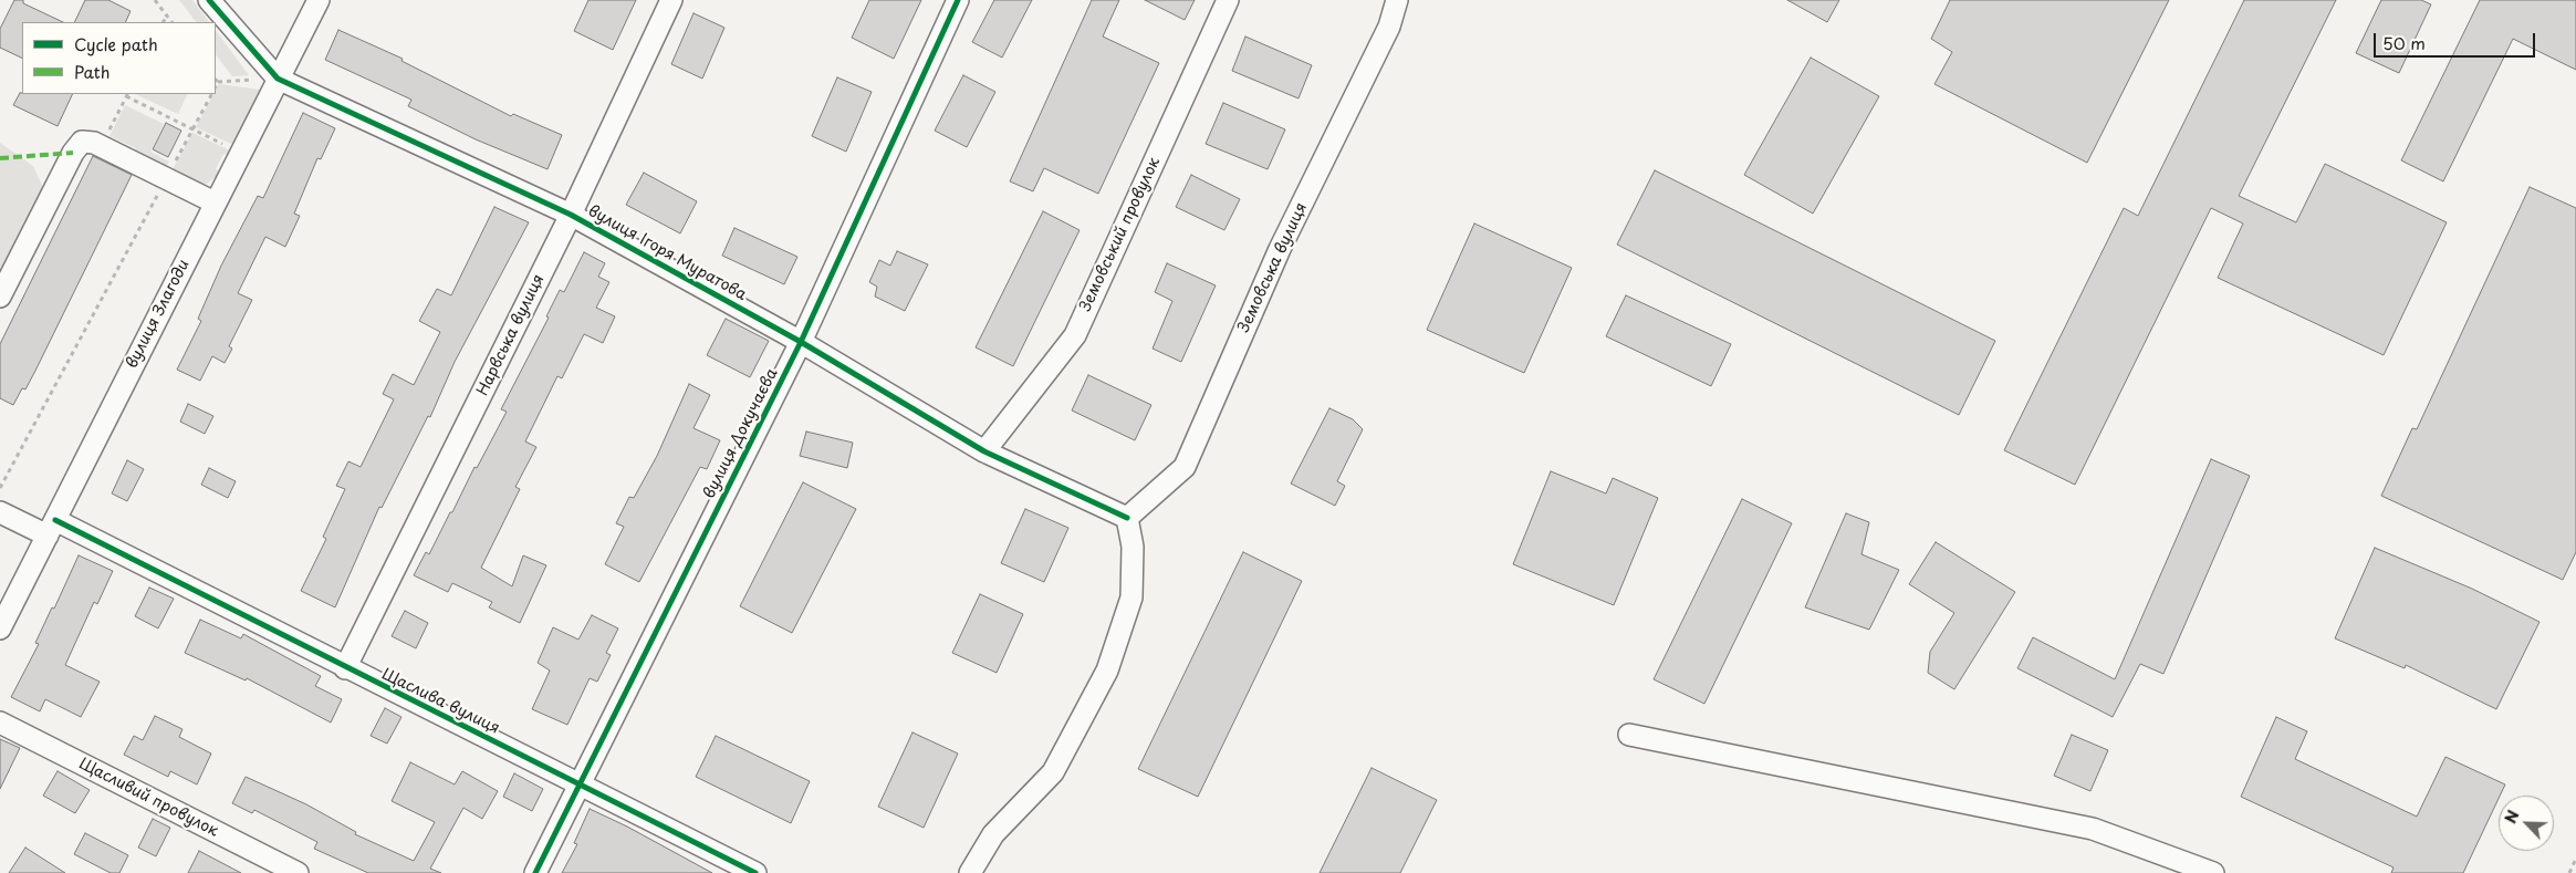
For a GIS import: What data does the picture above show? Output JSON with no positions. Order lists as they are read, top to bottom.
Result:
{
  "streets": {
    "street": [
      "Земовський провулок",
      "вулиця Ігоря Муратова",
      "Земовська вулиця",
      "вулиця Злагоди",
      "Нарвська вулиця",
      "вулиця Докучаєва",
      "Щаслива вулиця",
      "Щасливий провулок"
    ]
  },
  "crossings": [
    ["Земовський провулок", "вулиця Ігоря Муратова"],
    ["вулиця Ігоря Муратова", "Земовська вулиця"],
    ["вулиця Ігоря Муратова", "вулиця Злагоди"],
    ["вулиця Ігоря Муратова", "Нарвська вулиця"],
    ["вулиця Ігоря Муратова", "вулиця Докучаєва"],
    ["вулиця Злагоди", "Щаслива вулиця"],
    ["Нарвська вулиця", "Щаслива вулиця"],
    ["вулиця Докучаєва", "Щаслива вулиця"]
  ],
  "legend": ["Cycle path", "Path"],
  "scale_bar": "50 m",
  "north": "top left"
}
